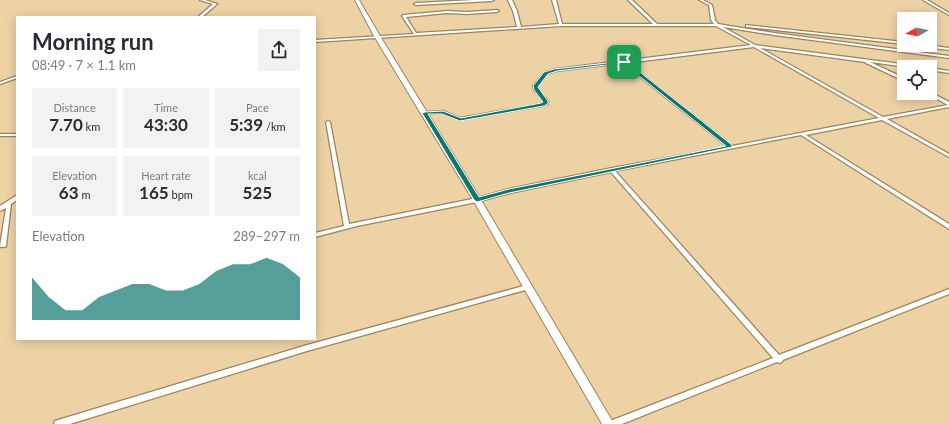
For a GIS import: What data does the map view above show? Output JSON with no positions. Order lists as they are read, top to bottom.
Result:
{
  "north": "left",
  "page": {
    "heading": ["Morning run", "08:49 · 7 × 1.1 km"],
    "stats": [
      ["Distance", "7.70 km"],
      ["Time", "43:30"],
      ["Pace", "5:39 /km"],
      ["Elevation", "63 m"],
      ["Heart rate", "165 bpm"],
      ["kcal", "525"]
    ],
    "chart": ["Elevation", "289–297 m"]
  }
}
